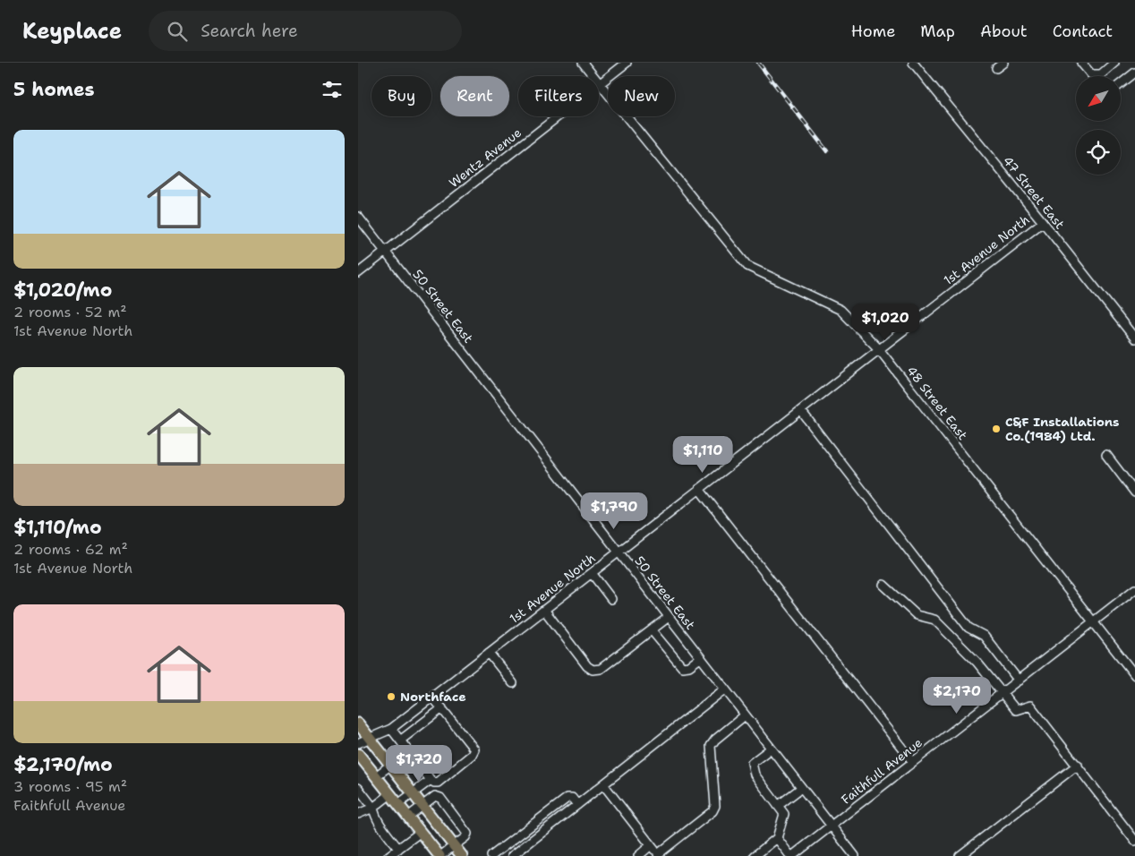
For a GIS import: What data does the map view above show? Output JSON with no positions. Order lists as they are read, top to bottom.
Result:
{
  "streets": {
    "street": [
      "Wentz Avenue",
      "47 Street East",
      "1st Avenue North",
      "50 Street East",
      "48 Street East",
      "Faithfull Avenue"
    ]
  },
  "crossings": [
    ["Wentz Avenue", "50 Street East"],
    ["Wentz Avenue", "48 Street East"],
    ["47 Street East", "1st Avenue North"],
    ["1st Avenue North", "50 Street East"],
    ["1st Avenue North", "48 Street East"],
    ["50 Street East", "Faithfull Avenue"],
    ["48 Street East", "Faithfull Avenue"]
  ],
  "places": ["C&F Installations Co.(1984) Ltd.", "Northface"],
  "north": "bottom left",
  "page": {
    "header": "Keyplace",
    "search": "Search here",
    "nav": [
      "Home",
      "Map",
      "About",
      "Contact"
    ],
    "heading": "5 homes",
    "chip": [
      "Buy",
      "Rent",
      "Filters",
      "New"
    ],
    "list": [
      {
        "name": "$1,020/mo",
        "note": "2 rooms · 52 m² · 1st Avenue North"
      },
      {
        "name": "$1,110/mo",
        "note": "2 rooms · 62 m² · 1st Avenue North"
      },
      {
        "name": "$2,170/mo",
        "note": "3 rooms · 95 m² · Faithfull Avenue"
      }
    ],
    "price": [
      "$1,020",
      "$1,110",
      "$1,790",
      "$2,170",
      "$1,720"
    ]
  }
}
